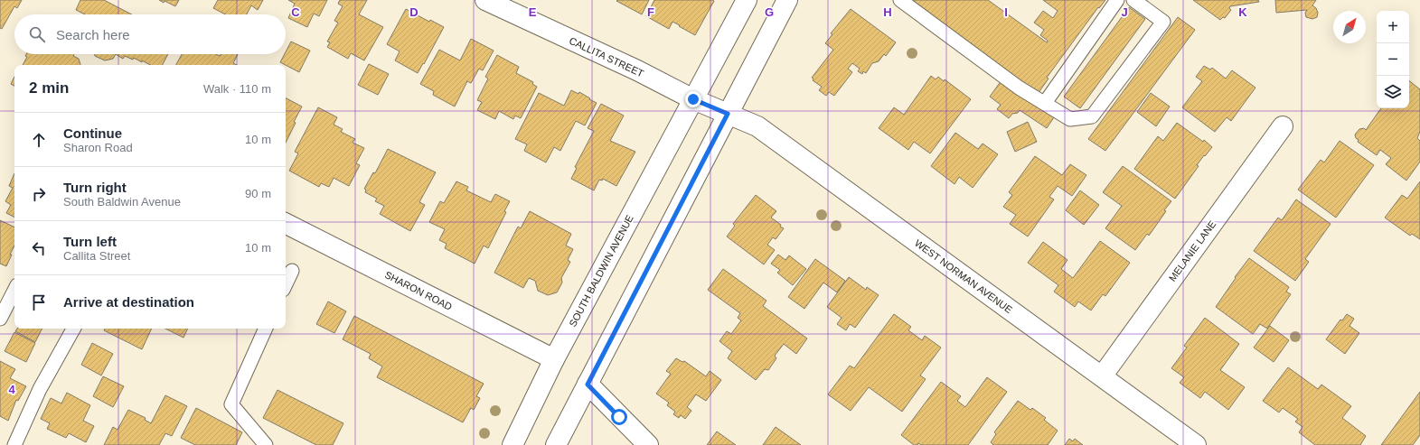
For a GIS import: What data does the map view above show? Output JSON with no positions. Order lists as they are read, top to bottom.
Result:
{
  "streets": {
    "street": [
      "CALLITA STREET",
      "MELANIE LANE",
      "SOUTH BALDWIN AVENUE",
      "WEST NORMAN AVENUE",
      "SHARON ROAD"
    ]
  },
  "crossings": [
    ["CALLITA STREET", "SOUTH BALDWIN AVENUE"],
    ["CALLITA STREET", "WEST NORMAN AVENUE"],
    ["MELANIE LANE", "WEST NORMAN AVENUE"],
    ["SOUTH BALDWIN AVENUE", "SHARON ROAD"]
  ],
  "north": "top right",
  "page": {
    "map_buttons": ["+", "−"],
    "search": "Search here",
    "heading": ["2 min", "Walk · 110 m"],
    "list": [
      ["Continue", "Sharon Road", "10 m"],
      ["Turn right", "South Baldwin Avenue", "90 m"],
      ["Turn left", "Callita Street", "10 m"],
      "Arrive at destination"
    ]
  },
  "grid": {
    "columns": [
      "C",
      "D",
      "E",
      "F",
      "G",
      "H",
      "I",
      "J",
      "K"
    ],
    "rows": ["4"]
  }
}
